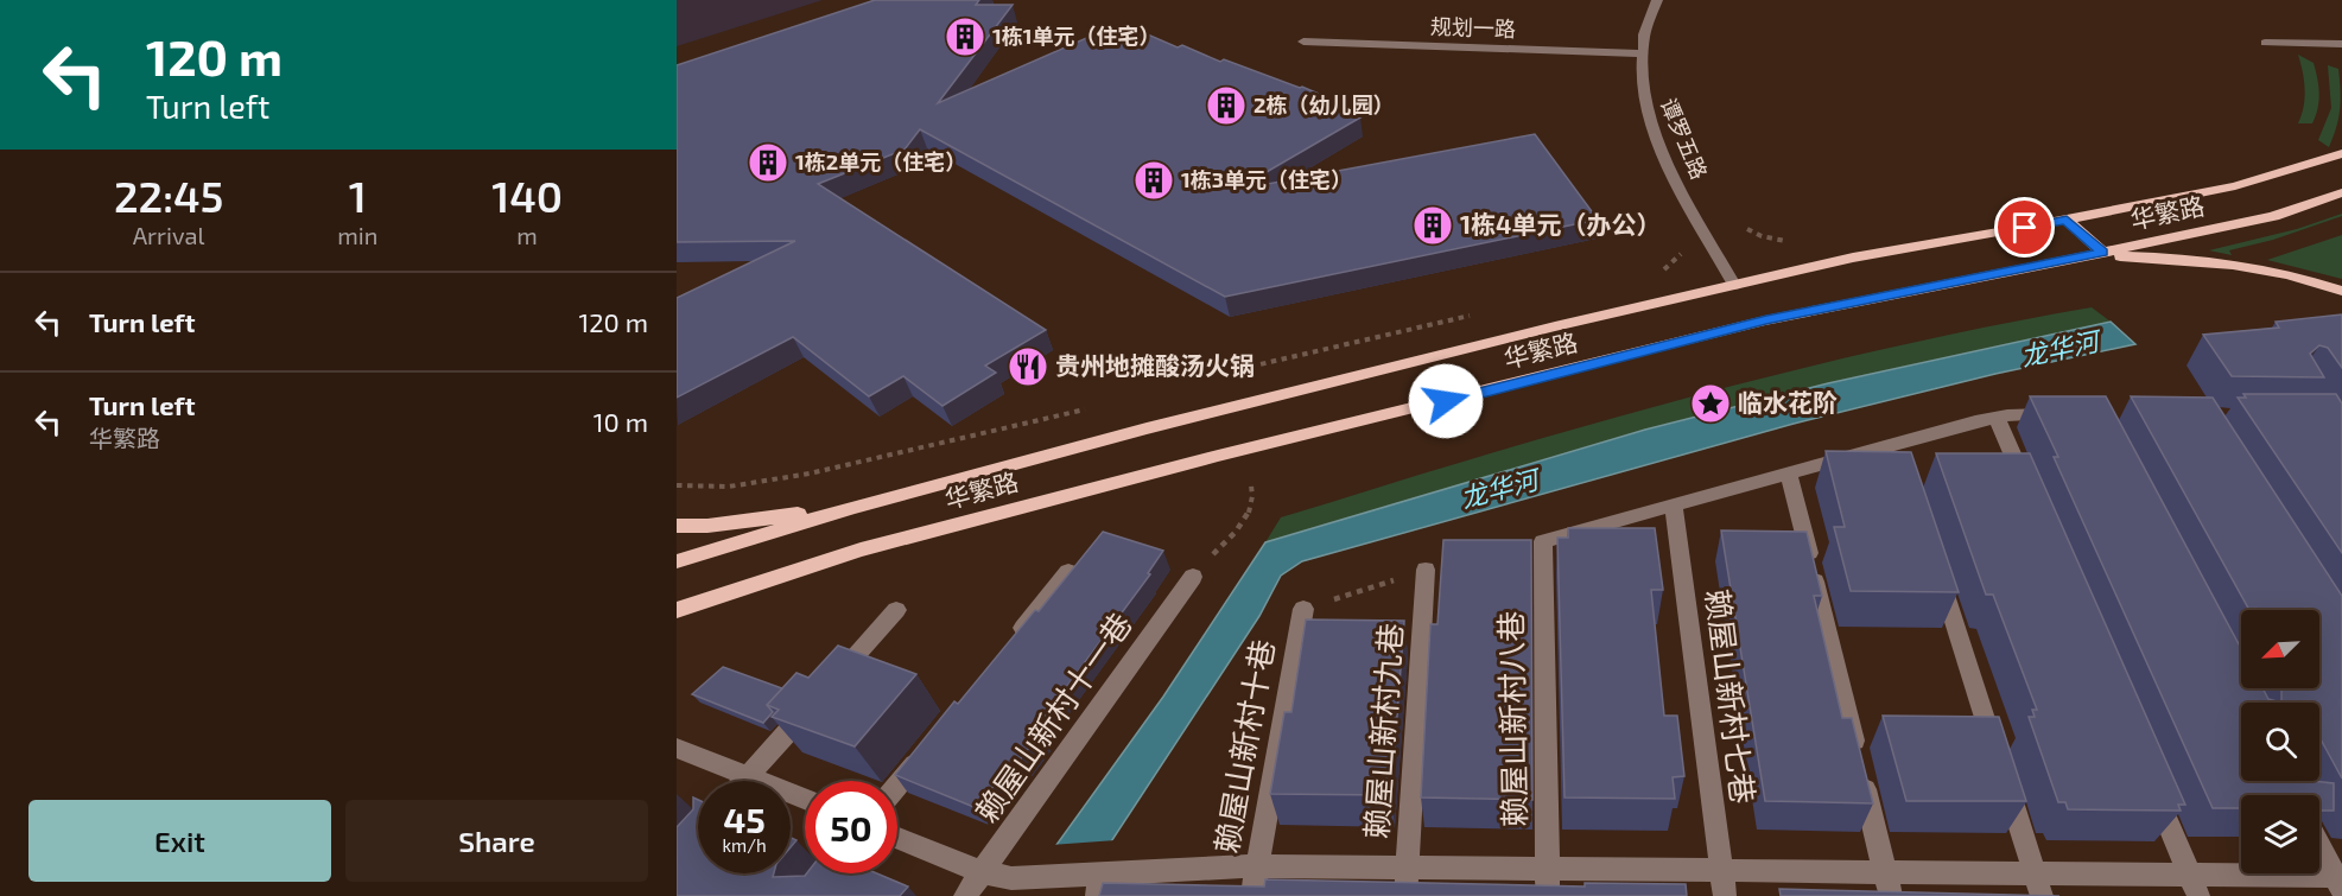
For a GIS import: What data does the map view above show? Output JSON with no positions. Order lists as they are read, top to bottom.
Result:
{
  "streets": {
    "main road": ["华繁路"],
    "street": [
      "规划一路",
      "谭罗五路",
      "赖屋山新村七巷",
      "赖屋山新村十一巷",
      "赖屋山新村八巷",
      "赖屋山新村九巷",
      "赖屋山新村十巷"
    ]
  },
  "crossings": [
    ["规划一路", "谭罗五路"],
    ["谭罗五路", "华繁路"],
    ["赖屋山新村七巷", "赖屋山新村八巷"]
  ],
  "water": ["龙华河"],
  "places": {
    "building": [
      "1栋1单元（住宅）",
      "2栋（幼儿园）",
      "1栋2单元（住宅）",
      "1栋3单元（住宅）",
      "1栋4单元（办公）"
    ],
    "restaurant": ["贵州地摊酸汤火锅"],
    "place": ["临水花阶"]
  },
  "north": "bottom left",
  "page": {
    "turn": ["120 m", "Turn left"],
    "eta": [
      "22:45",
      "Arrival",
      "1",
      "min",
      "140",
      "m"
    ],
    "list": [
      {
        "name": "Turn left",
        "value": "120 m"
      },
      {
        "name": "Turn left",
        "note": "华繁路",
        "value": "10 m"
      }
    ],
    "speed": "45 km/h",
    "limit": "50",
    "buttons": ["Exit", "Share"]
  }
}
